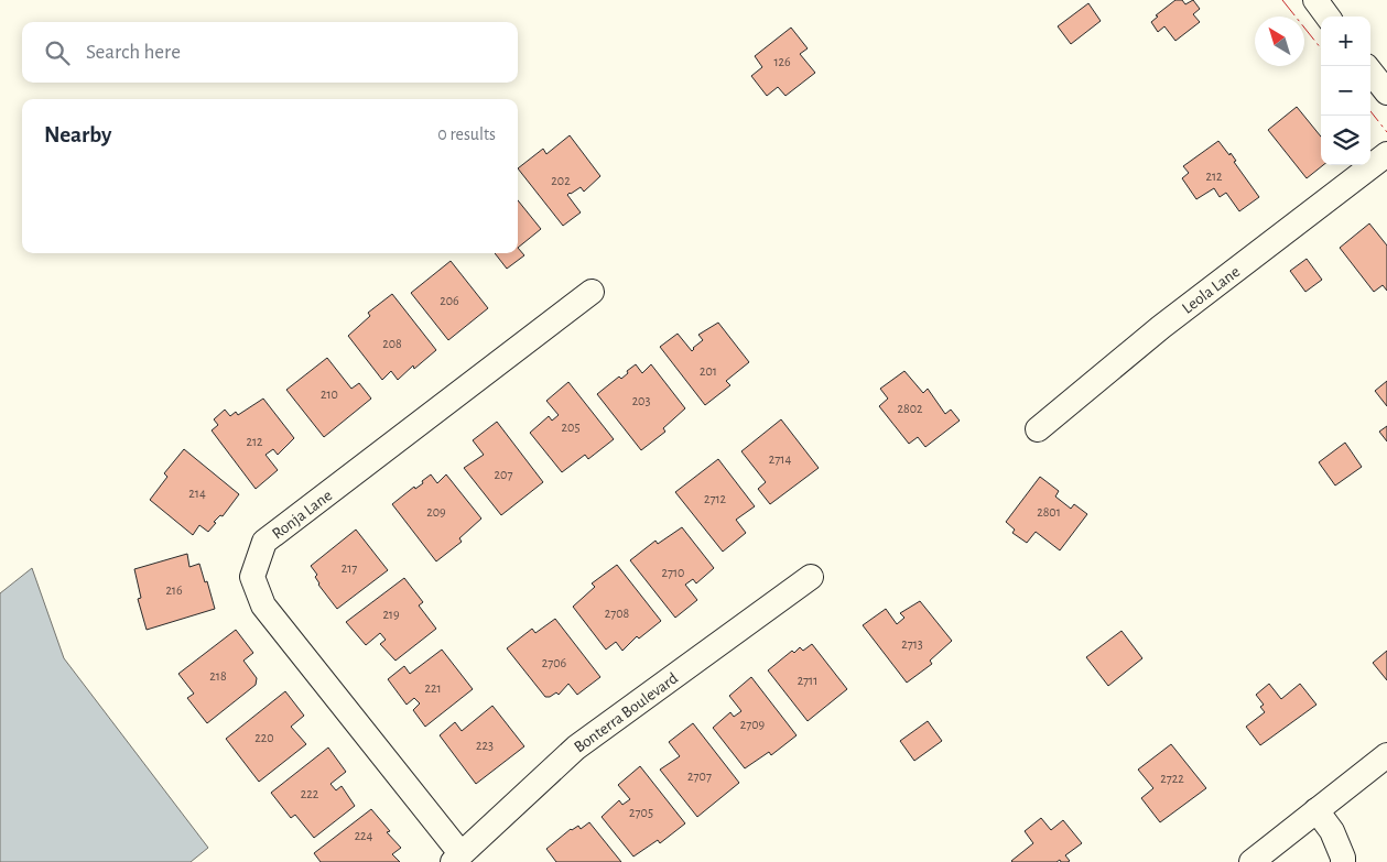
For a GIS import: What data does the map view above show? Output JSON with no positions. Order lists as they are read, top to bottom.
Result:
{
  "streets": {
    "street": ["Leola Lane", "Ronja Lane", "Bonterra Boulevard"]
  },
  "crossings": [
    ["Ronja Lane", "Bonterra Boulevard"]
  ],
  "house_numbers": [
    "126",
    "212",
    "202",
    "206",
    "208",
    "201",
    "210",
    "203",
    "2802",
    "205",
    "212",
    "2714",
    "207",
    "214",
    "2712",
    "209",
    "2801",
    "217",
    "2710",
    "216",
    "2708",
    "219",
    "2713",
    "2706",
    "218",
    "2711",
    "221",
    "2709",
    "220",
    "223",
    "2707",
    "2722",
    "222",
    "2705",
    "224"
  ],
  "north": "top left",
  "page": {
    "map_buttons": ["+", "−"],
    "search": "Search here",
    "heading": ["Nearby", "0 results"]
  }
}
